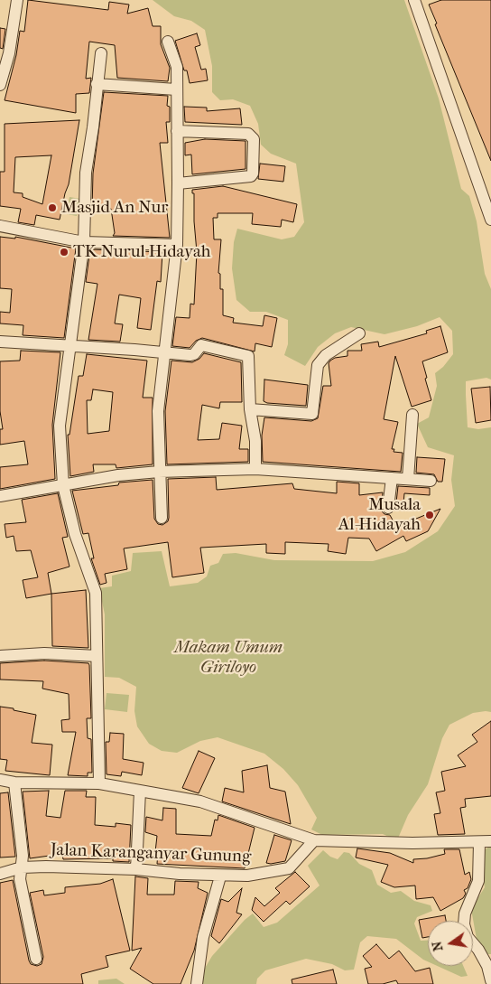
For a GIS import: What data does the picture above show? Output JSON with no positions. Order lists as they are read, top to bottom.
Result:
{
  "streets": {
    "street": ["Jalan Karanganyar Gunung"]
  },
  "parks": ["Makam Umum Giriloyo"],
  "places": ["Masjid An Nur", "TK Nurul Hidayah", "Musala Al-Hidayah"],
  "north": "left"
}
